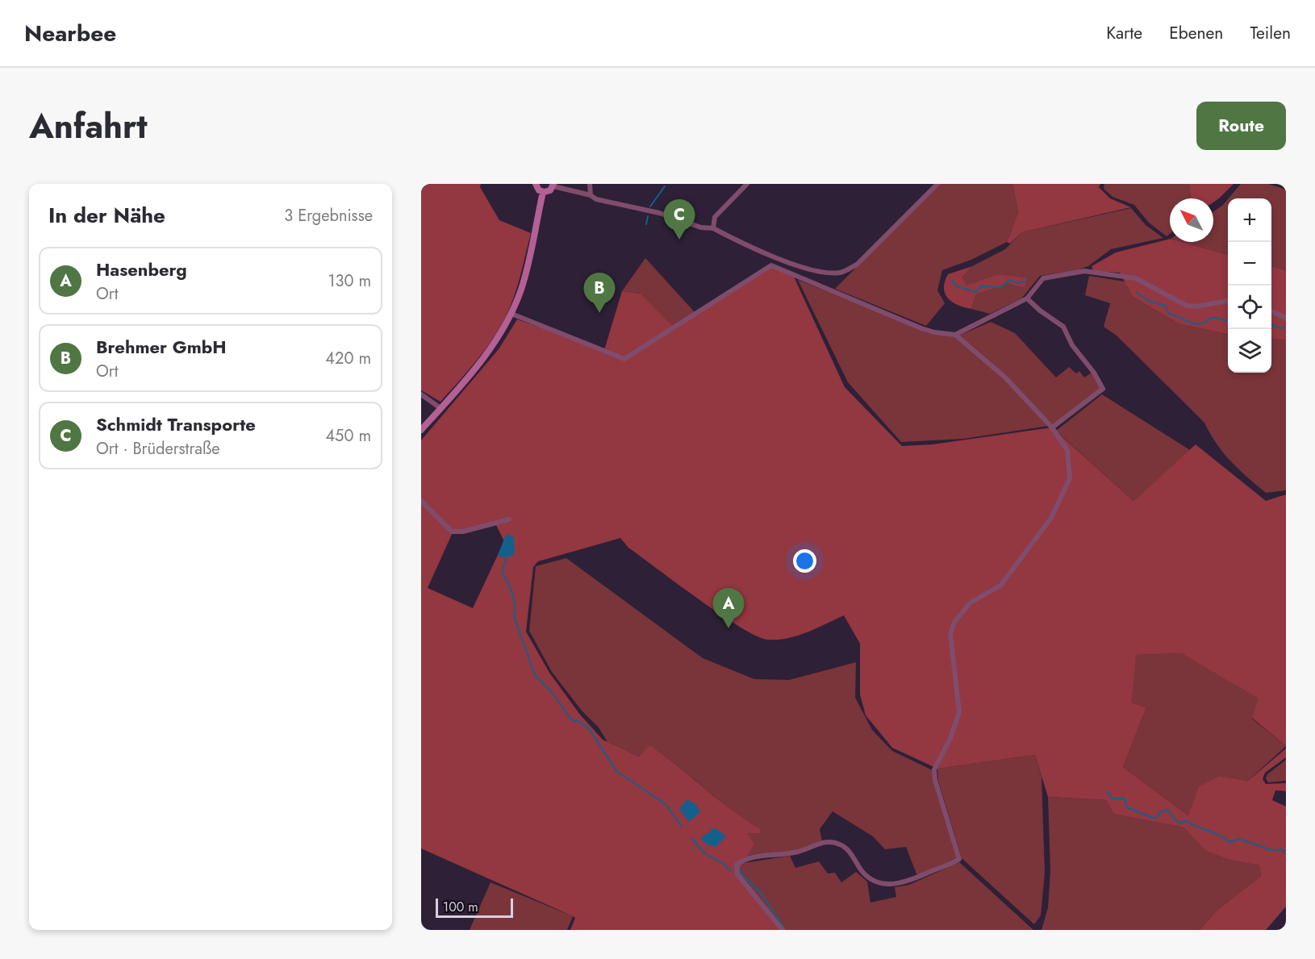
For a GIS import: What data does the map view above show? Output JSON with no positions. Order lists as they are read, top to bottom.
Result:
{
  "scale_bar": "100 m",
  "north": "top left",
  "page": {
    "header": "Nearbee",
    "nav": ["Karte", "Ebenen", "Teilen"],
    "title": "Anfahrt",
    "buttons": "Route",
    "heading": ["In der Nähe", "3 Ergebnisse"],
    "map_buttons": ["+", "−"],
    "pins": ["C", "B", "A"],
    "list": [
      {
        "mark": "A",
        "name": "Hasenberg",
        "note": "Ort",
        "value": "130 m"
      },
      {
        "mark": "B",
        "name": "Brehmer GmbH",
        "note": "Ort",
        "value": "420 m"
      },
      {
        "mark": "C",
        "name": "Schmidt Transporte",
        "note": "Ort · Brüderstraße",
        "value": "450 m"
      }
    ],
    "scale": "100 m"
  }
}
